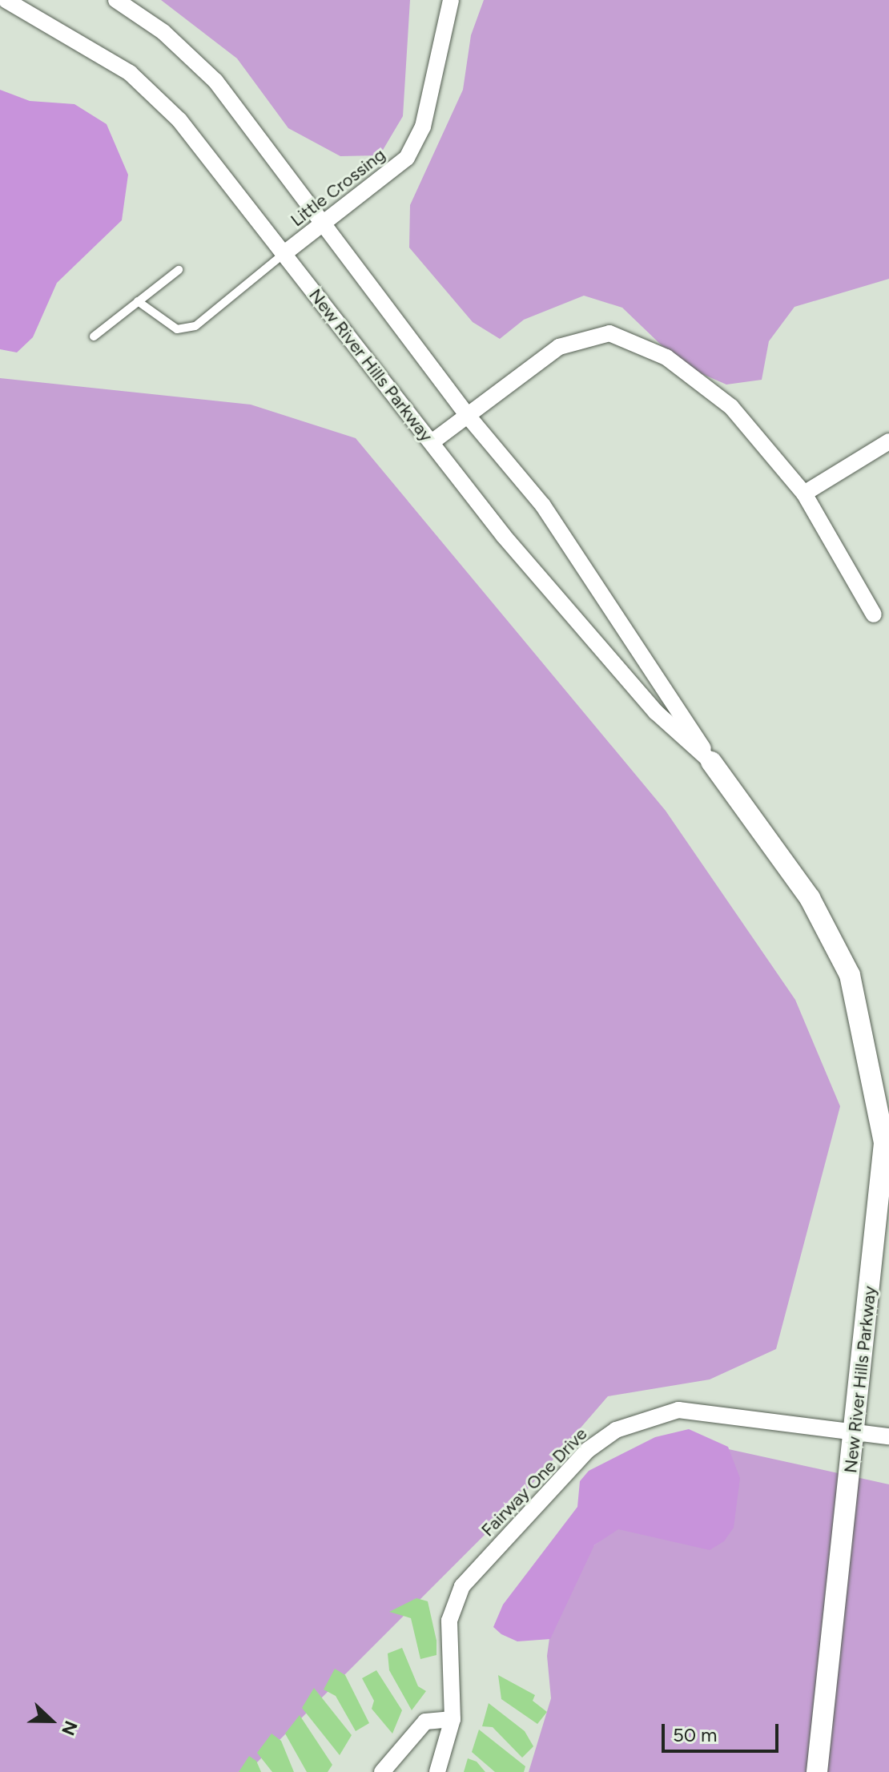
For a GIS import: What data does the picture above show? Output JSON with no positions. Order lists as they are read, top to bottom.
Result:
{
  "streets": {
    "street": ["Little Crossing", "New River Hills Parkway", "Fairway One Drive"]
  },
  "crossings": [
    ["Little Crossing", "New River Hills Parkway"],
    ["New River Hills Parkway", "Fairway One Drive"]
  ],
  "scale_bar": "50 m",
  "north": "right"
}
